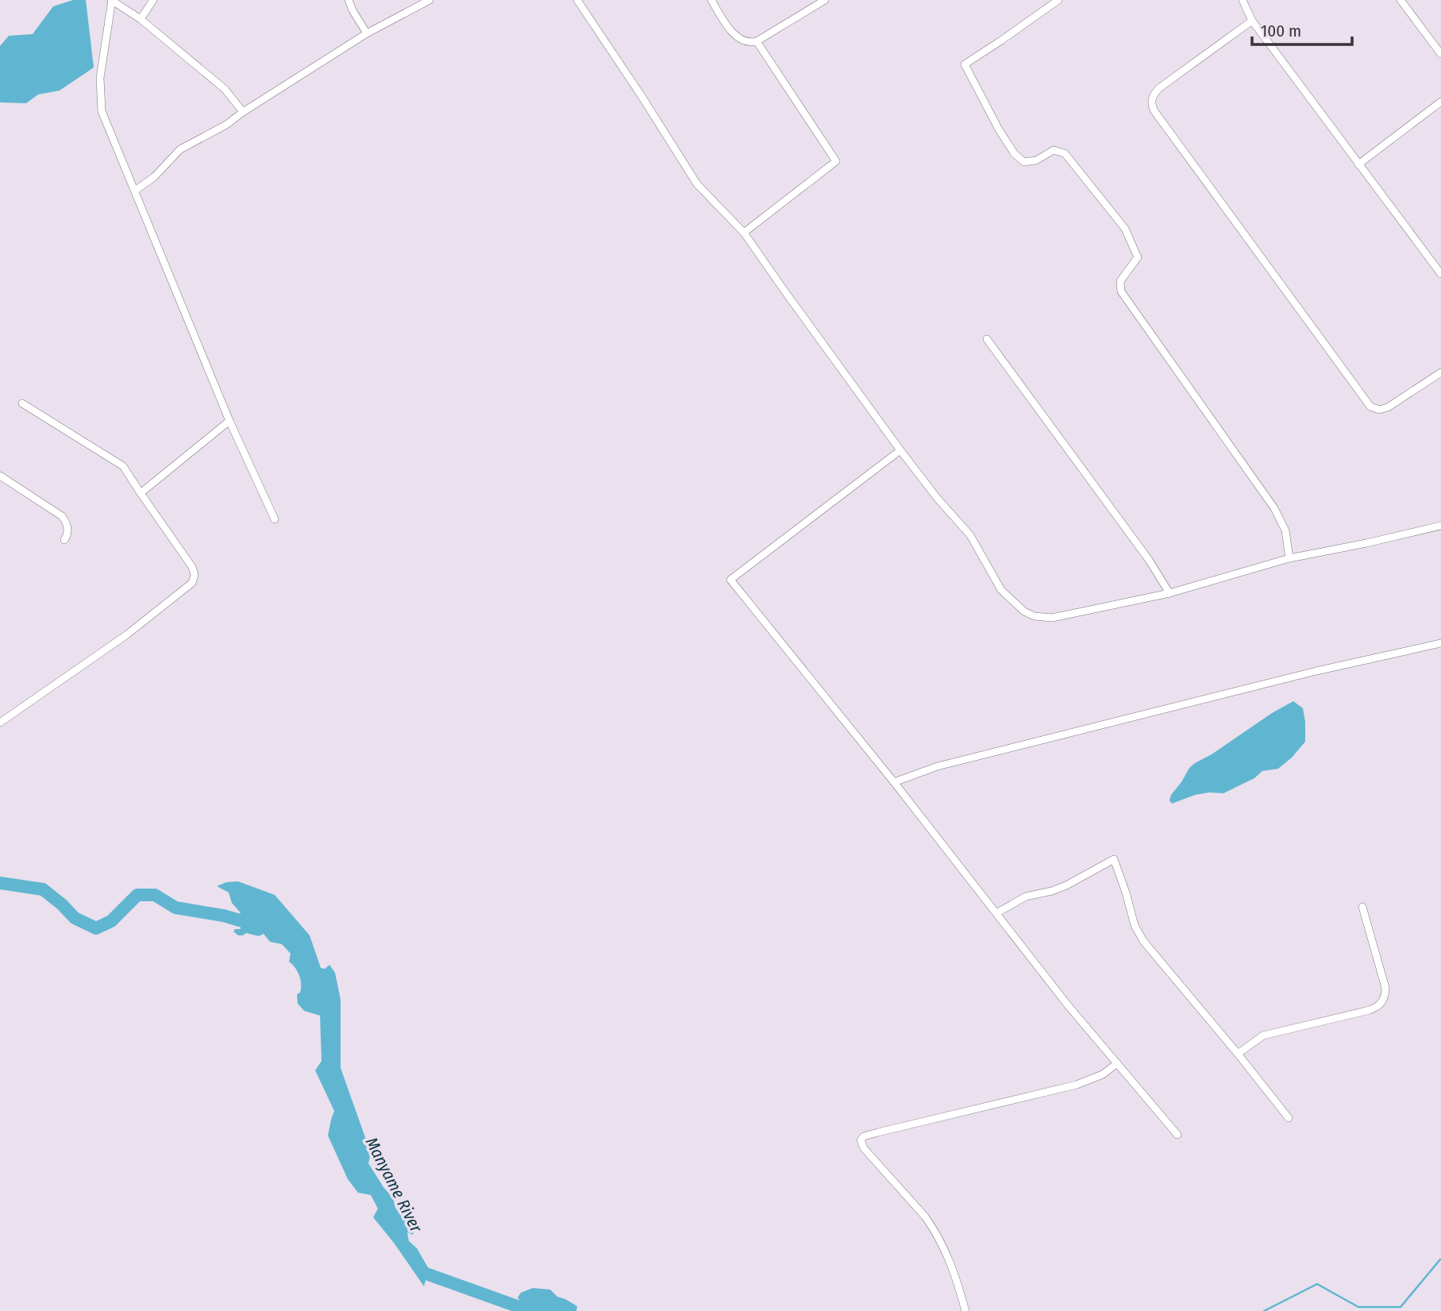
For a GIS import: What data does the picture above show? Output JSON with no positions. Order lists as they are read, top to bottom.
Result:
{
  "water": ["Manyame River"],
  "scale_bar": "100 m"
}
